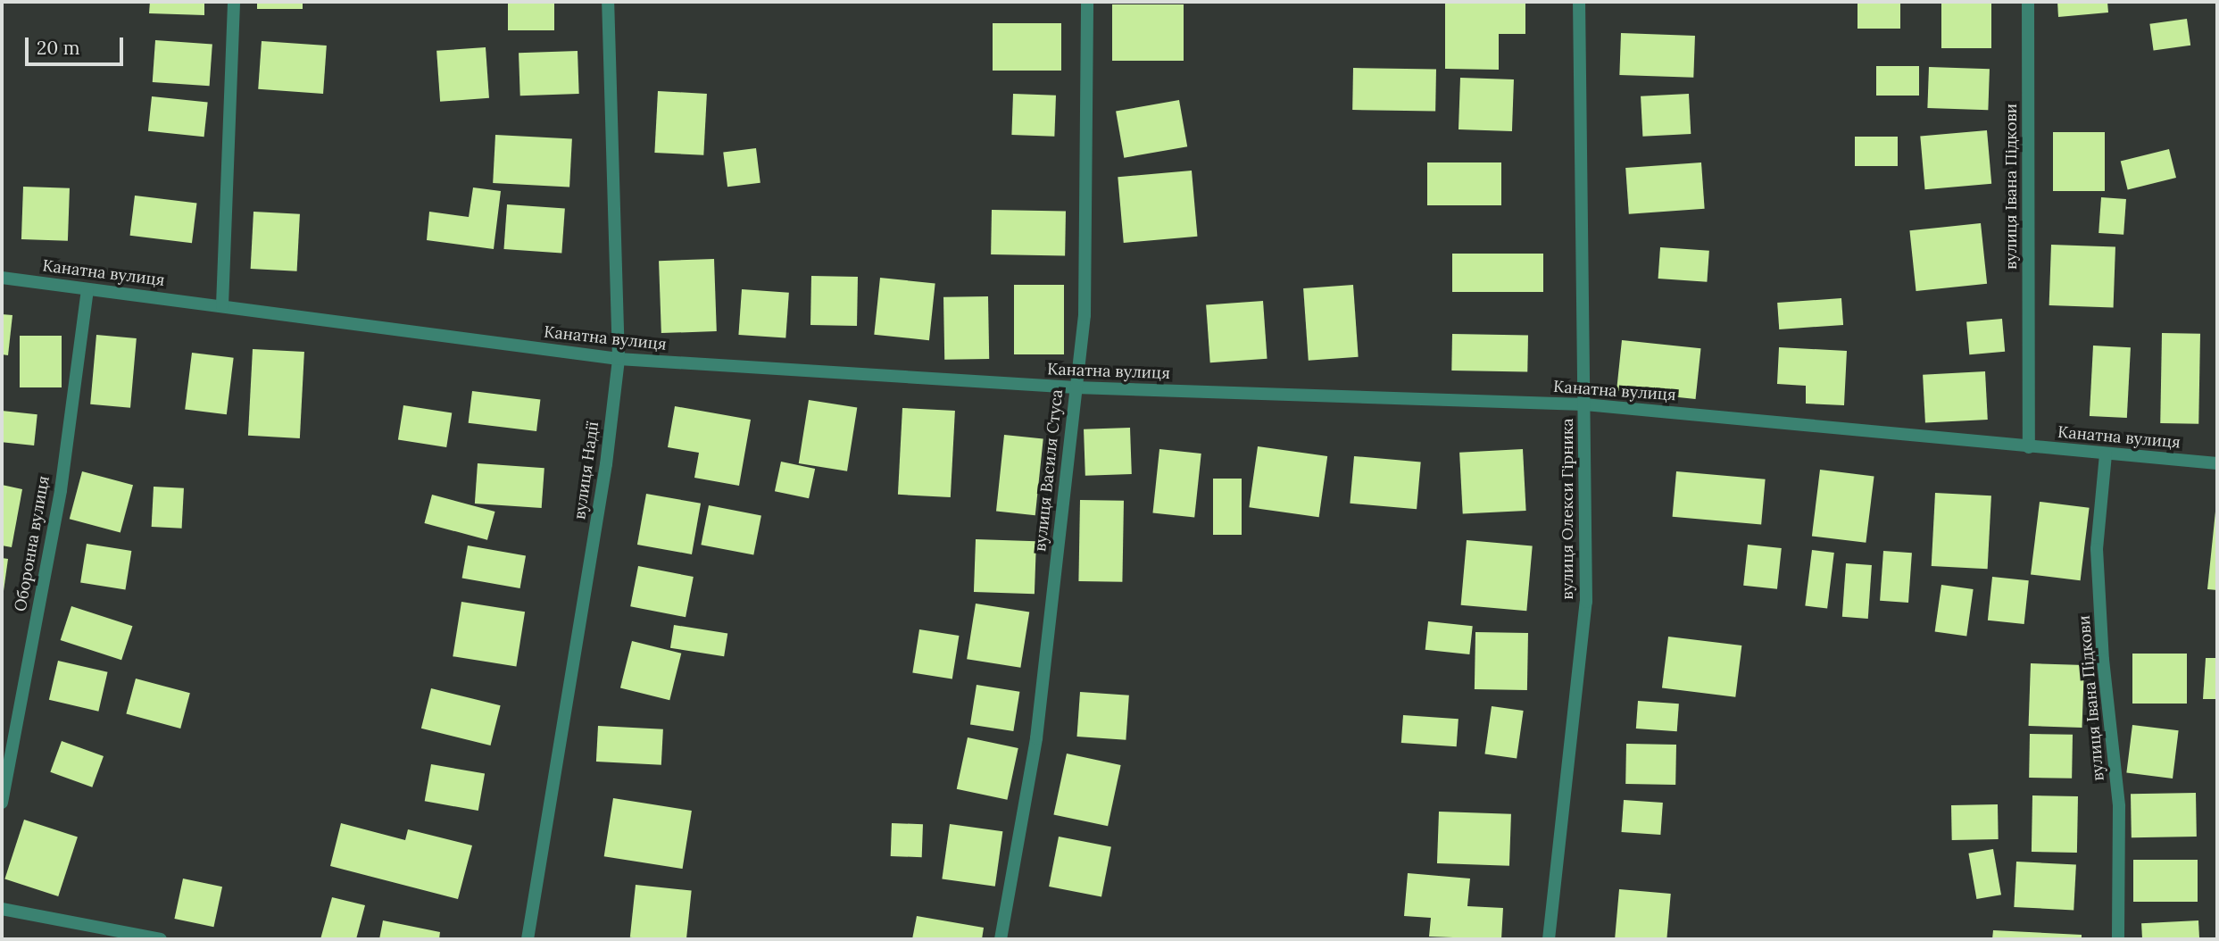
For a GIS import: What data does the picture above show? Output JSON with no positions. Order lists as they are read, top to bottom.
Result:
{
  "streets": {
    "street": [
      "вулиця Івана Підкови",
      "Канатна вулиця",
      "вулиця Надії",
      "вулиця Василя Стуса",
      "вулиця Олекси Гірника",
      "Оборонна вулиця"
    ]
  },
  "crossings": [
    ["вулиця Івана Підкови", "Канатна вулиця"],
    ["Канатна вулиця", "вулиця Надії"],
    ["Канатна вулиця", "вулиця Василя Стуса"],
    ["Канатна вулиця", "вулиця Олекси Гірника"],
    ["Канатна вулиця", "Оборонна вулиця"]
  ],
  "scale_bar": "20 m"
}
